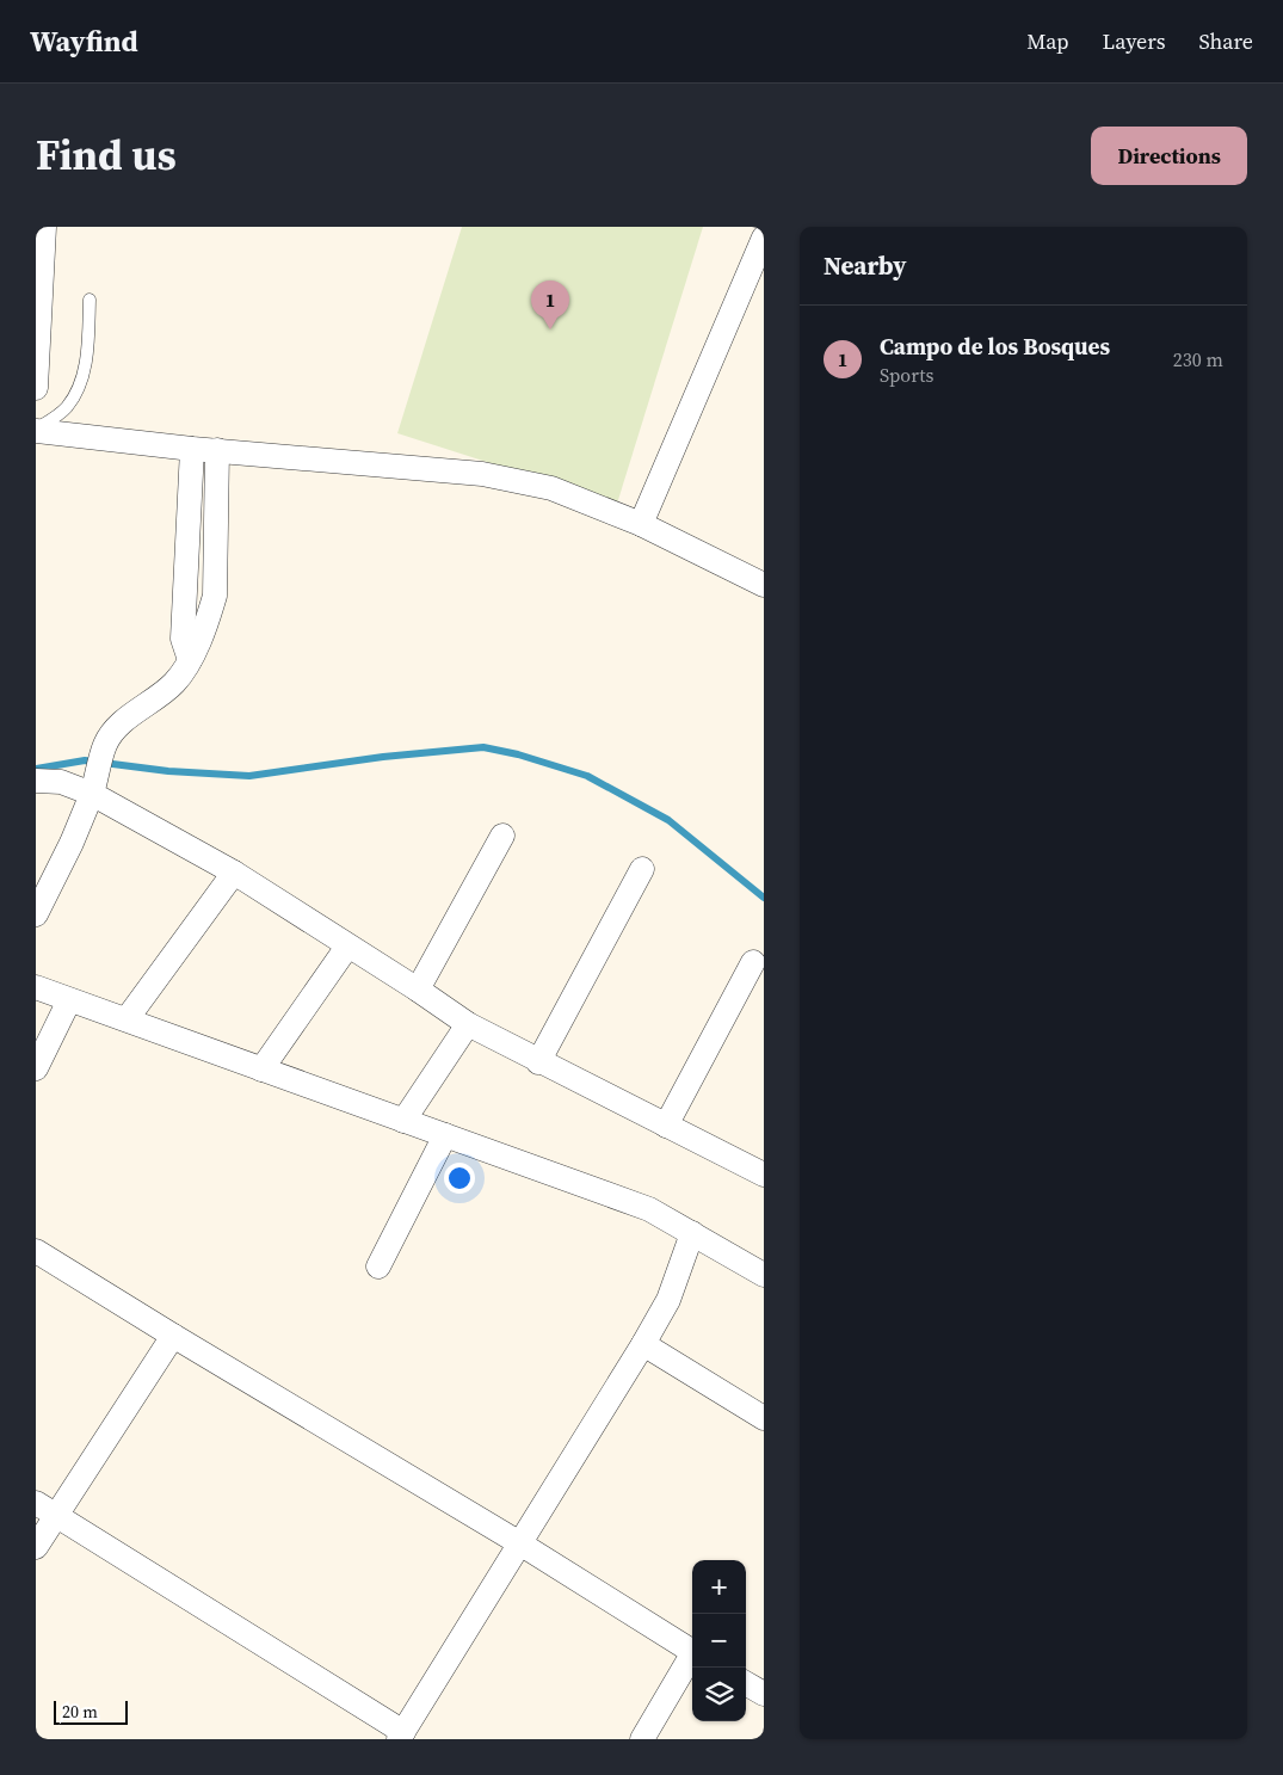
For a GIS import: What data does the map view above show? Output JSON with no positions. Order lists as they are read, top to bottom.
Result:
{
  "scale_bar": "20 m",
  "page": {
    "header": "Wayfind",
    "nav": ["Map", "Layers", "Share"],
    "title": "Find us",
    "buttons": "Directions",
    "heading": "Nearby",
    "pins": "1",
    "list": [
      {
        "mark": "1",
        "name": "Campo de los Bosques",
        "note": "Sports",
        "value": "230 m"
      }
    ],
    "map_buttons": ["+", "−"],
    "scale": "20 m"
  }
}
